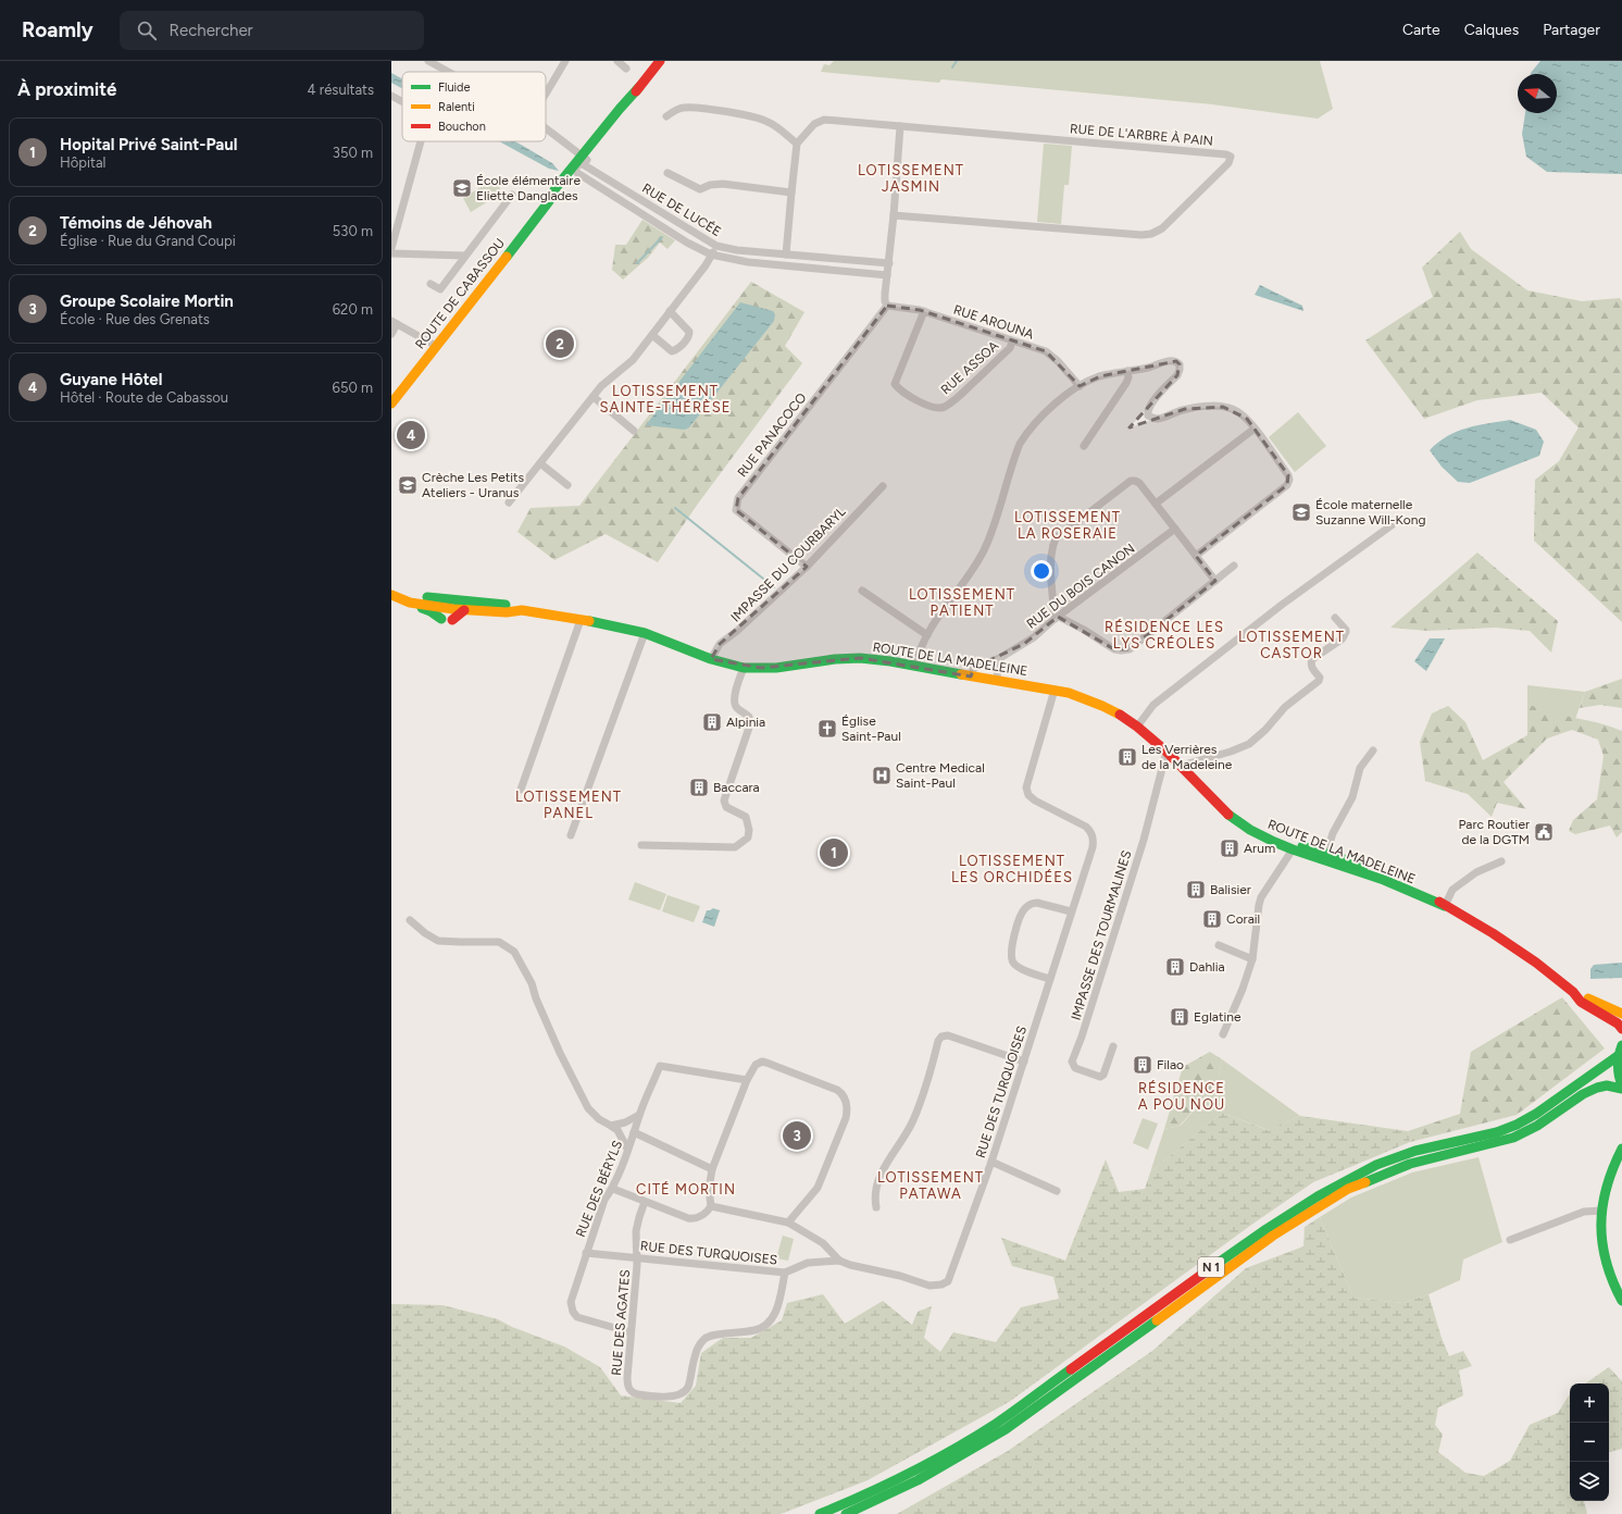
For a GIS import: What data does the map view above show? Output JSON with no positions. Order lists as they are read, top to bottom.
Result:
{
  "streets": {
    "main road": ["ROUTE DE CABASSOU", "ROUTE DE LA MADELEINE", "N 1"],
    "street": [
      "RUE DE L'ARBRE À PAIN",
      "RUE DE LUCÉE",
      "RUE AROUNA",
      "RUE ASSOA",
      "RUE PANACOCO",
      "IMPASSE DU COURBARYL",
      "RUE DU BOIS CANON",
      "IMPASSE DES TOURMALINES",
      "RUE DES TURQUOISES",
      "RUE DES BÉRYLS",
      "RUE DES AGATES"
    ]
  },
  "crossings": [
    ["RUE DE LUCÉE", "ROUTE DE CABASSOU"],
    ["RUE AROUNA", "RUE ASSOA"],
    ["RUE AROUNA", "RUE PANACOCO"],
    ["RUE PANACOCO", "IMPASSE DU COURBARYL"],
    ["IMPASSE DU COURBARYL", "ROUTE DE LA MADELEINE"],
    ["RUE DU BOIS CANON", "ROUTE DE LA MADELEINE"],
    ["ROUTE DE LA MADELEINE", "IMPASSE DES TOURMALINES"],
    ["ROUTE DE LA MADELEINE", "RUE DES TURQUOISES"],
    ["RUE DES TURQUOISES", "RUE DES BÉRYLS"],
    ["RUE DES TURQUOISES", "RUE DES AGATES"],
    ["RUE DES BÉRYLS", "RUE DES AGATES"]
  ],
  "districts": [
    "LOTISSEMENT JASMIN",
    "LOTISSEMENT SAINTE-THÉRÈSE",
    "LOTISSEMENT LA ROSERAIE",
    "LOTISSEMENT PATIENT",
    "RÉSIDENCE LES LYS CRÉOLES",
    "LOTISSEMENT CASTOR",
    "LOTISSEMENT PANEL",
    "LOTISSEMENT LES ORCHIDÉES",
    "RÉSIDENCE A POU NOU",
    "LOTISSEMENT PATAWA",
    "CITÉ MORTIN"
  ],
  "places": {
    "school or university": ["École élémentaire Eliette Danglades", "Crèche Les Petits Ateliers - Uranus", "École maternelle Suzanne Will-Kong"],
    "building": [
      "Alpinia",
      "Les Verrières de la Madeleine",
      "Baccara",
      "Arum",
      "Balisier",
      "Corail",
      "Dahlia",
      "Eglatine",
      "Filao"
    ],
    "church": ["Église Saint-Paul"],
    "hospital": ["Centre Medical Saint-Paul"],
    "public building": ["Parc Routier de la DGTM"]
  },
  "legend": ["Fluide", "Ralenti", "Bouchon"],
  "north": "left",
  "page": {
    "header": "Roamly",
    "search": "Rechercher",
    "nav": ["Carte", "Calques", "Partager"],
    "heading": ["À proximité", "4 résultats"],
    "list": [
      {
        "mark": "1",
        "name": "Hopital Privé Saint-Paul",
        "note": "Hôpital",
        "value": "350 m"
      },
      {
        "mark": "2",
        "name": "Témoins de Jéhovah",
        "note": "Église · Rue du Grand Coupi",
        "value": "530 m"
      },
      {
        "mark": "3",
        "name": "Groupe Scolaire Mortin",
        "note": "École · Rue des Grenats",
        "value": "620 m"
      },
      {
        "mark": "4",
        "name": "Guyane Hôtel",
        "note": "Hôtel · Route de Cabassou",
        "value": "650 m"
      }
    ],
    "pins": [
      "2",
      "4",
      "1",
      "3"
    ],
    "map_buttons": ["+", "−"]
  }
}
